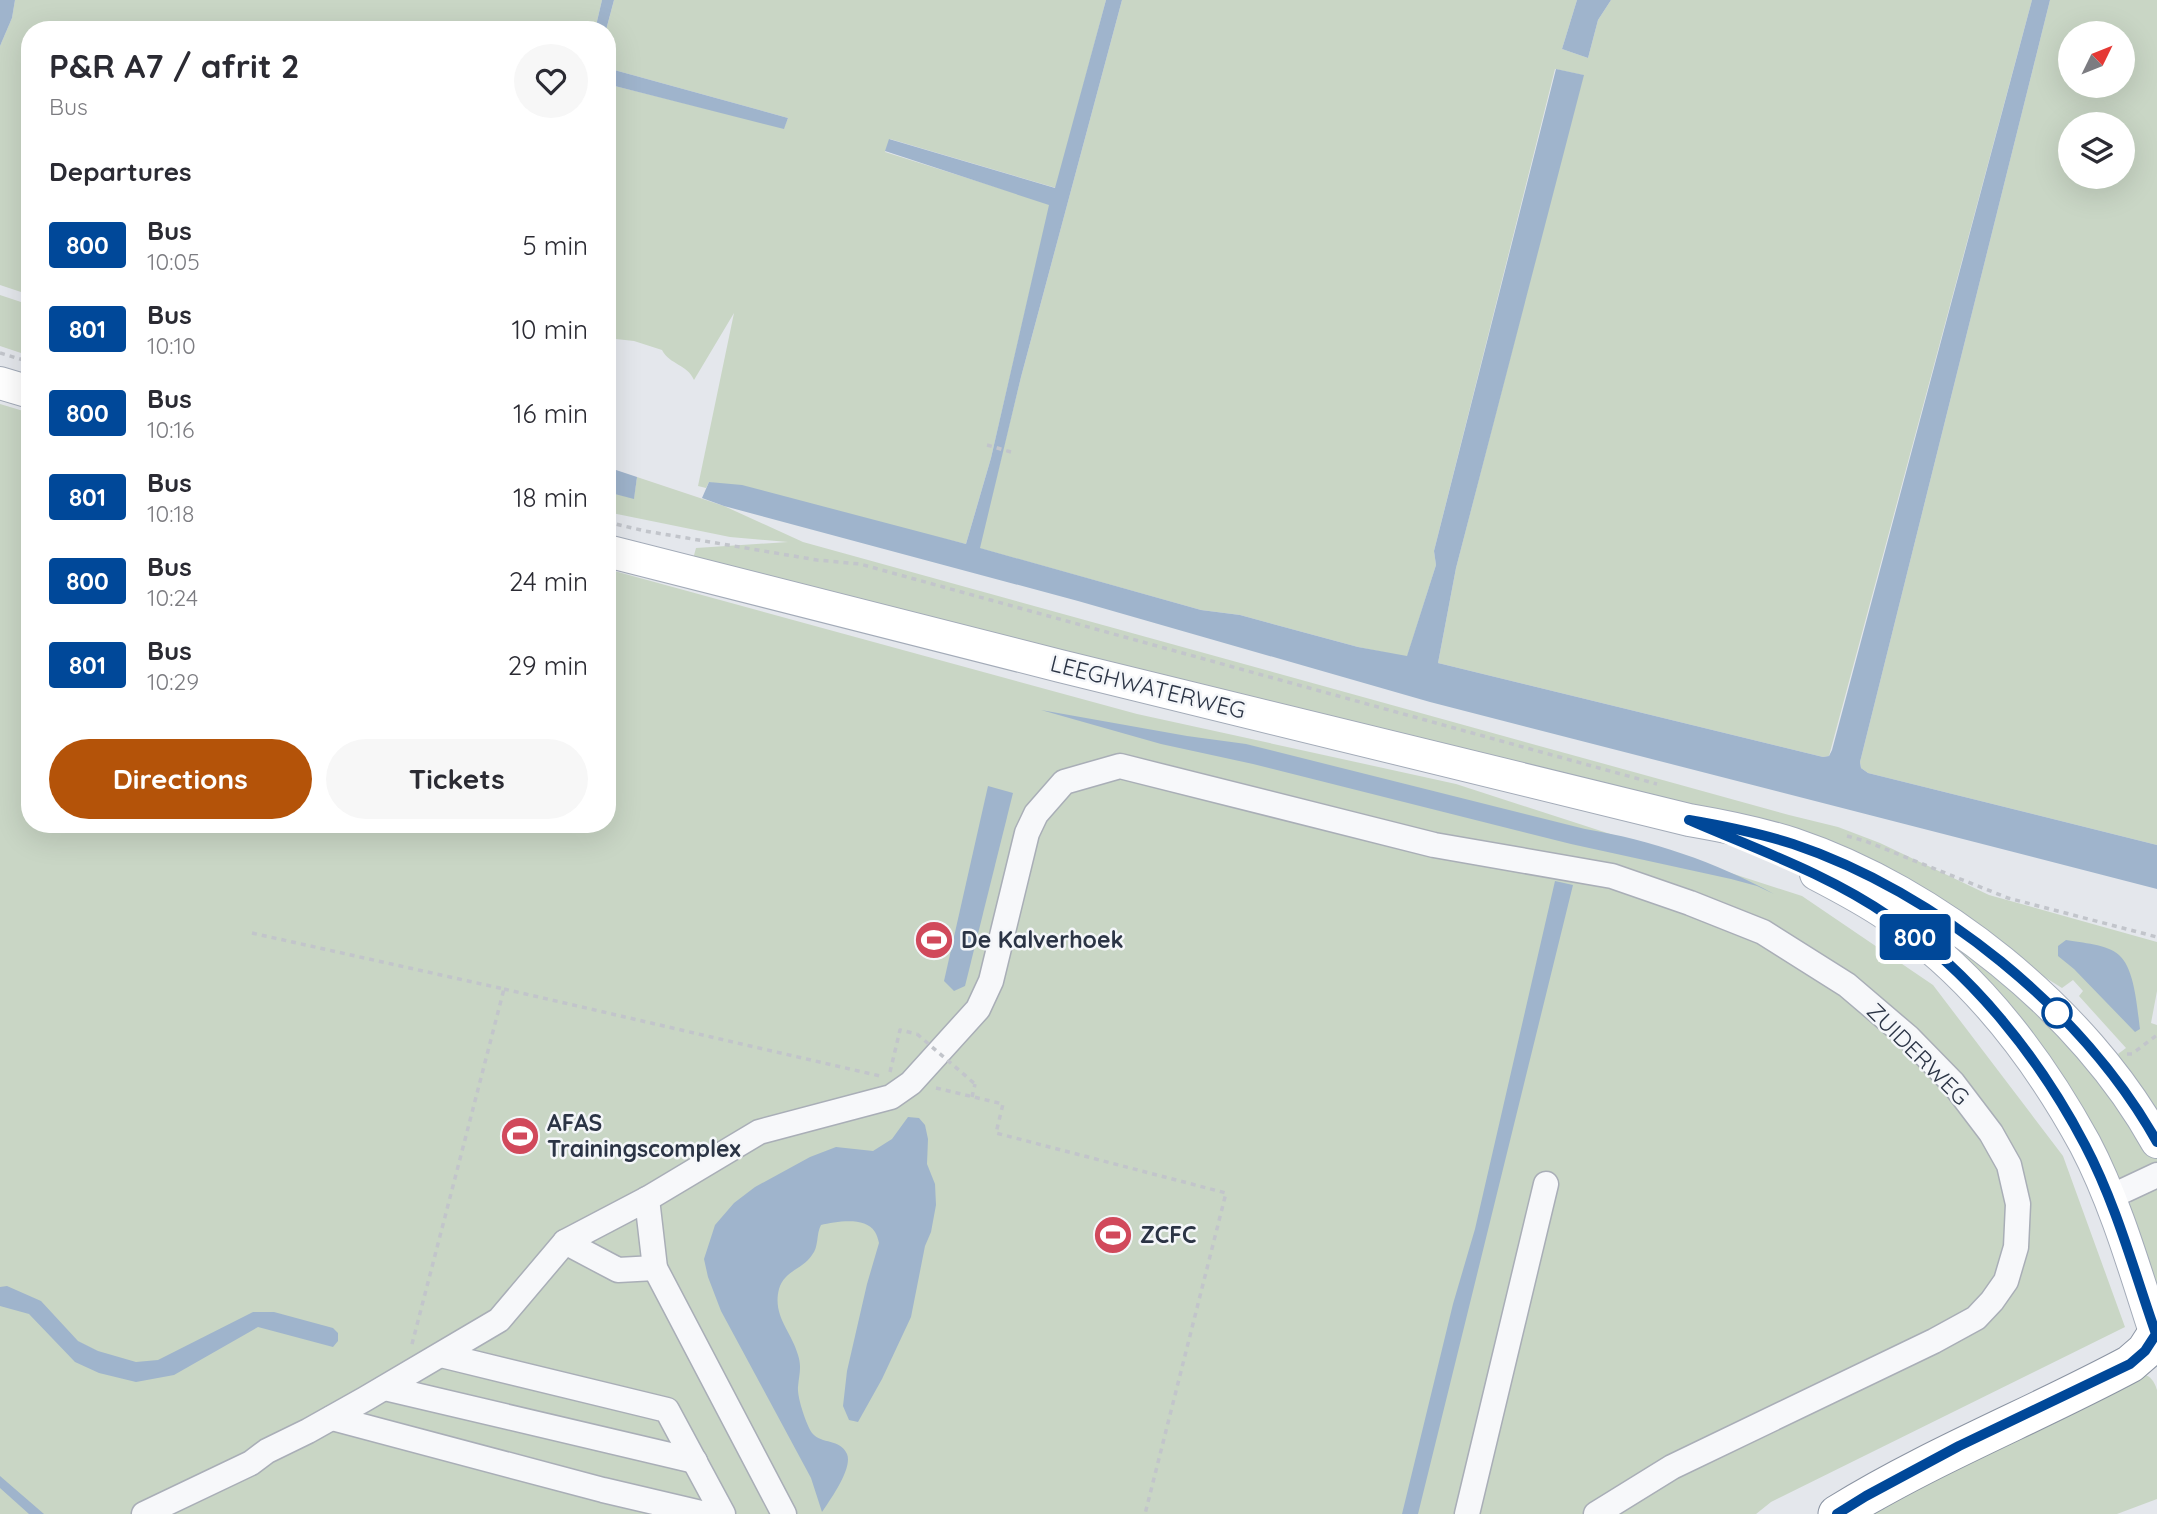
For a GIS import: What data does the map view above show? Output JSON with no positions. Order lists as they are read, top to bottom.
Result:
{
  "streets": {
    "main road": ["LEEGHWATERWEG"],
    "lane": ["ZUIDERWEG"]
  },
  "places": {
    "sports": ["De Kalverhoek", "AFAS Trainingscomplex", "ZCFC"]
  },
  "lines": ["bus line 800"],
  "north": "top right",
  "page": {
    "on_map": "800",
    "heading": [
      ["P&R A7 / afrit 2", "Bus"],
      "Departures"
    ],
    "list": [
      {
        "mark": "800",
        "name": "Bus",
        "note": "10:05",
        "value": "5 min"
      },
      {
        "mark": "801",
        "name": "Bus",
        "note": "10:10",
        "value": "10 min"
      },
      {
        "mark": "800",
        "name": "Bus",
        "note": "10:16",
        "value": "16 min"
      },
      {
        "mark": "801",
        "name": "Bus",
        "note": "10:18",
        "value": "18 min"
      },
      {
        "mark": "800",
        "name": "Bus",
        "note": "10:24",
        "value": "24 min"
      },
      {
        "mark": "801",
        "name": "Bus",
        "note": "10:29",
        "value": "29 min"
      }
    ],
    "buttons": ["Directions", "Tickets"]
  }
}
